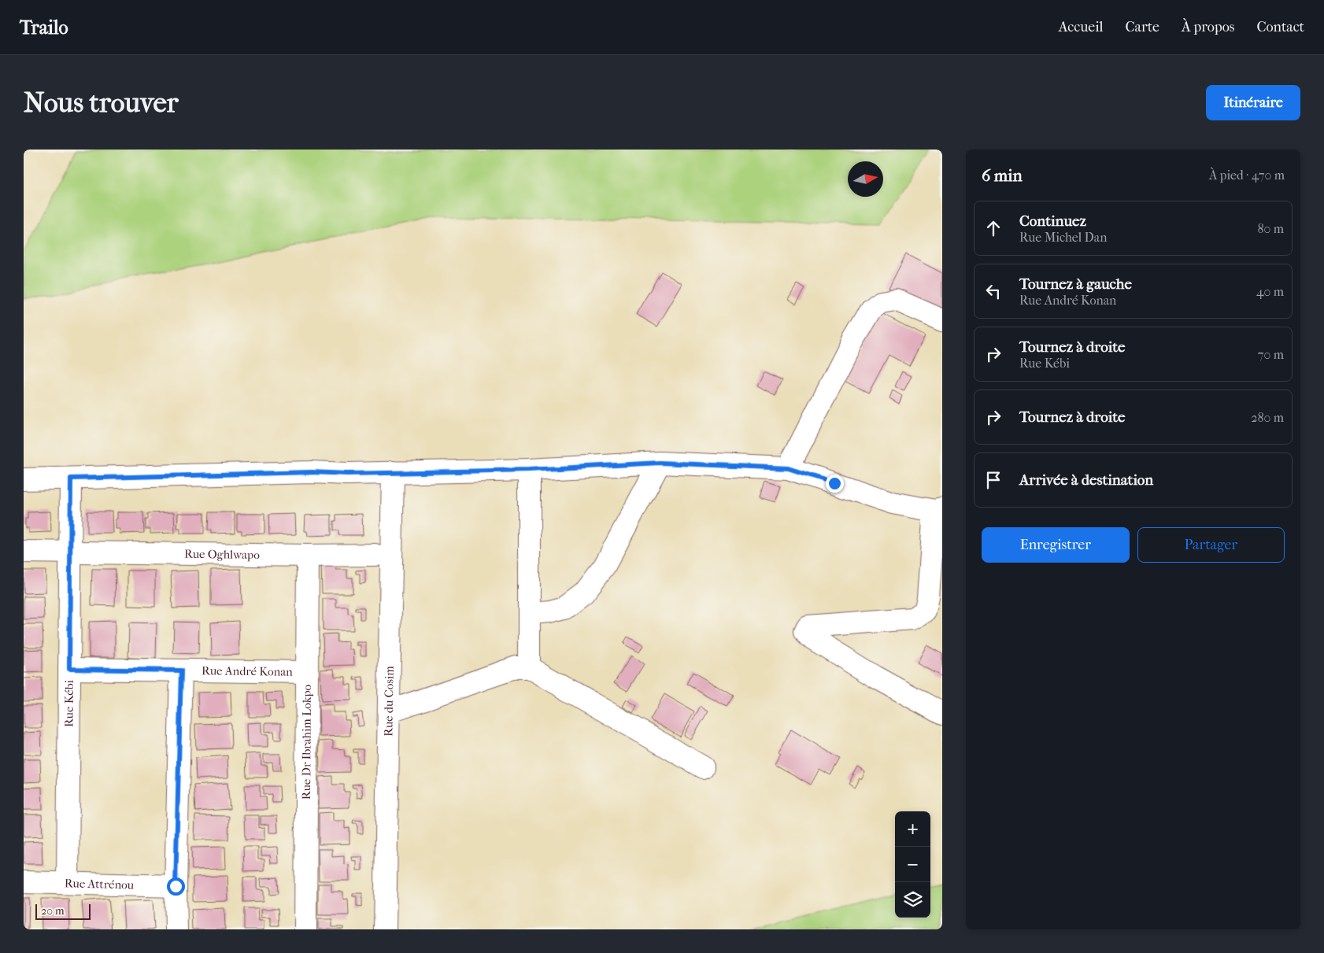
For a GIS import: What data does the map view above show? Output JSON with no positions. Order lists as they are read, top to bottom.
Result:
{
  "streets": {
    "street": [
      "Rue Oghlwapo",
      "Rue André Konan",
      "Rue du Cosim",
      "Rue Kébi",
      "Rue Dr Ibrahim Lokpo",
      "Rue Attrénou"
    ]
  },
  "crossings": [
    ["Rue Oghlwapo", "Rue Kébi"],
    ["Rue Oghlwapo", "Rue Dr Ibrahim Lokpo"],
    ["Rue André Konan", "Rue Kébi"],
    ["Rue André Konan", "Rue Dr Ibrahim Lokpo"],
    ["Rue Kébi", "Rue Attrénou"]
  ],
  "scale_bar": "20 m",
  "north": "right",
  "page": {
    "header": "Trailo",
    "nav": [
      "Accueil",
      "Carte",
      "À propos",
      "Contact"
    ],
    "buttons": [
      "Itinéraire",
      ["Enregistrer", "Partager"]
    ],
    "title": "Nous trouver",
    "heading": ["6 min", "À pied · 470 m"],
    "list": [
      ["Continuez", "Rue Michel Dan", "80 m"],
      ["Tournez à gauche", "Rue André Konan", "40 m"],
      ["Tournez à droite", "Rue Kébi", "70 m"],
      ["Tournez à droite", "280 m"],
      "Arrivée à destination"
    ],
    "map_buttons": ["+", "−"],
    "scale": "20 m"
  }
}
